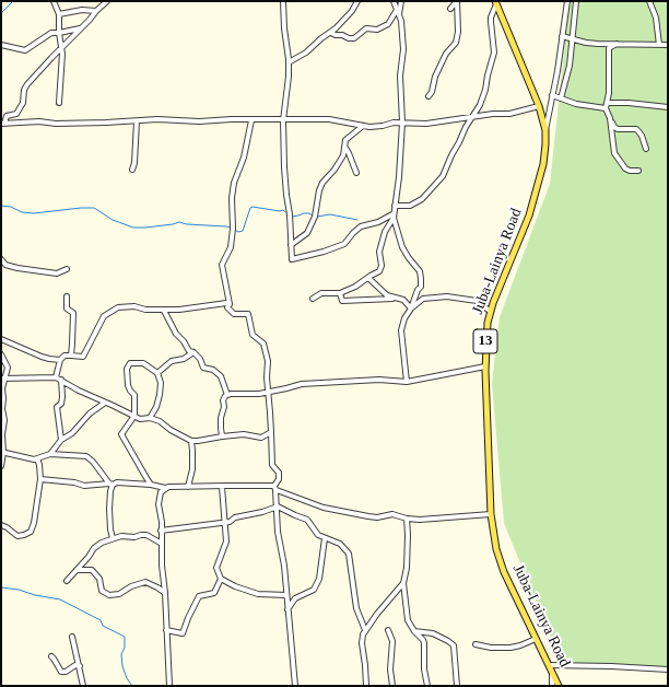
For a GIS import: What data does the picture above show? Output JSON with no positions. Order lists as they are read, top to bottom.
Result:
{
  "streets": {
    "main road": ["Juba-Lainya Road", "13"]
  }
}
